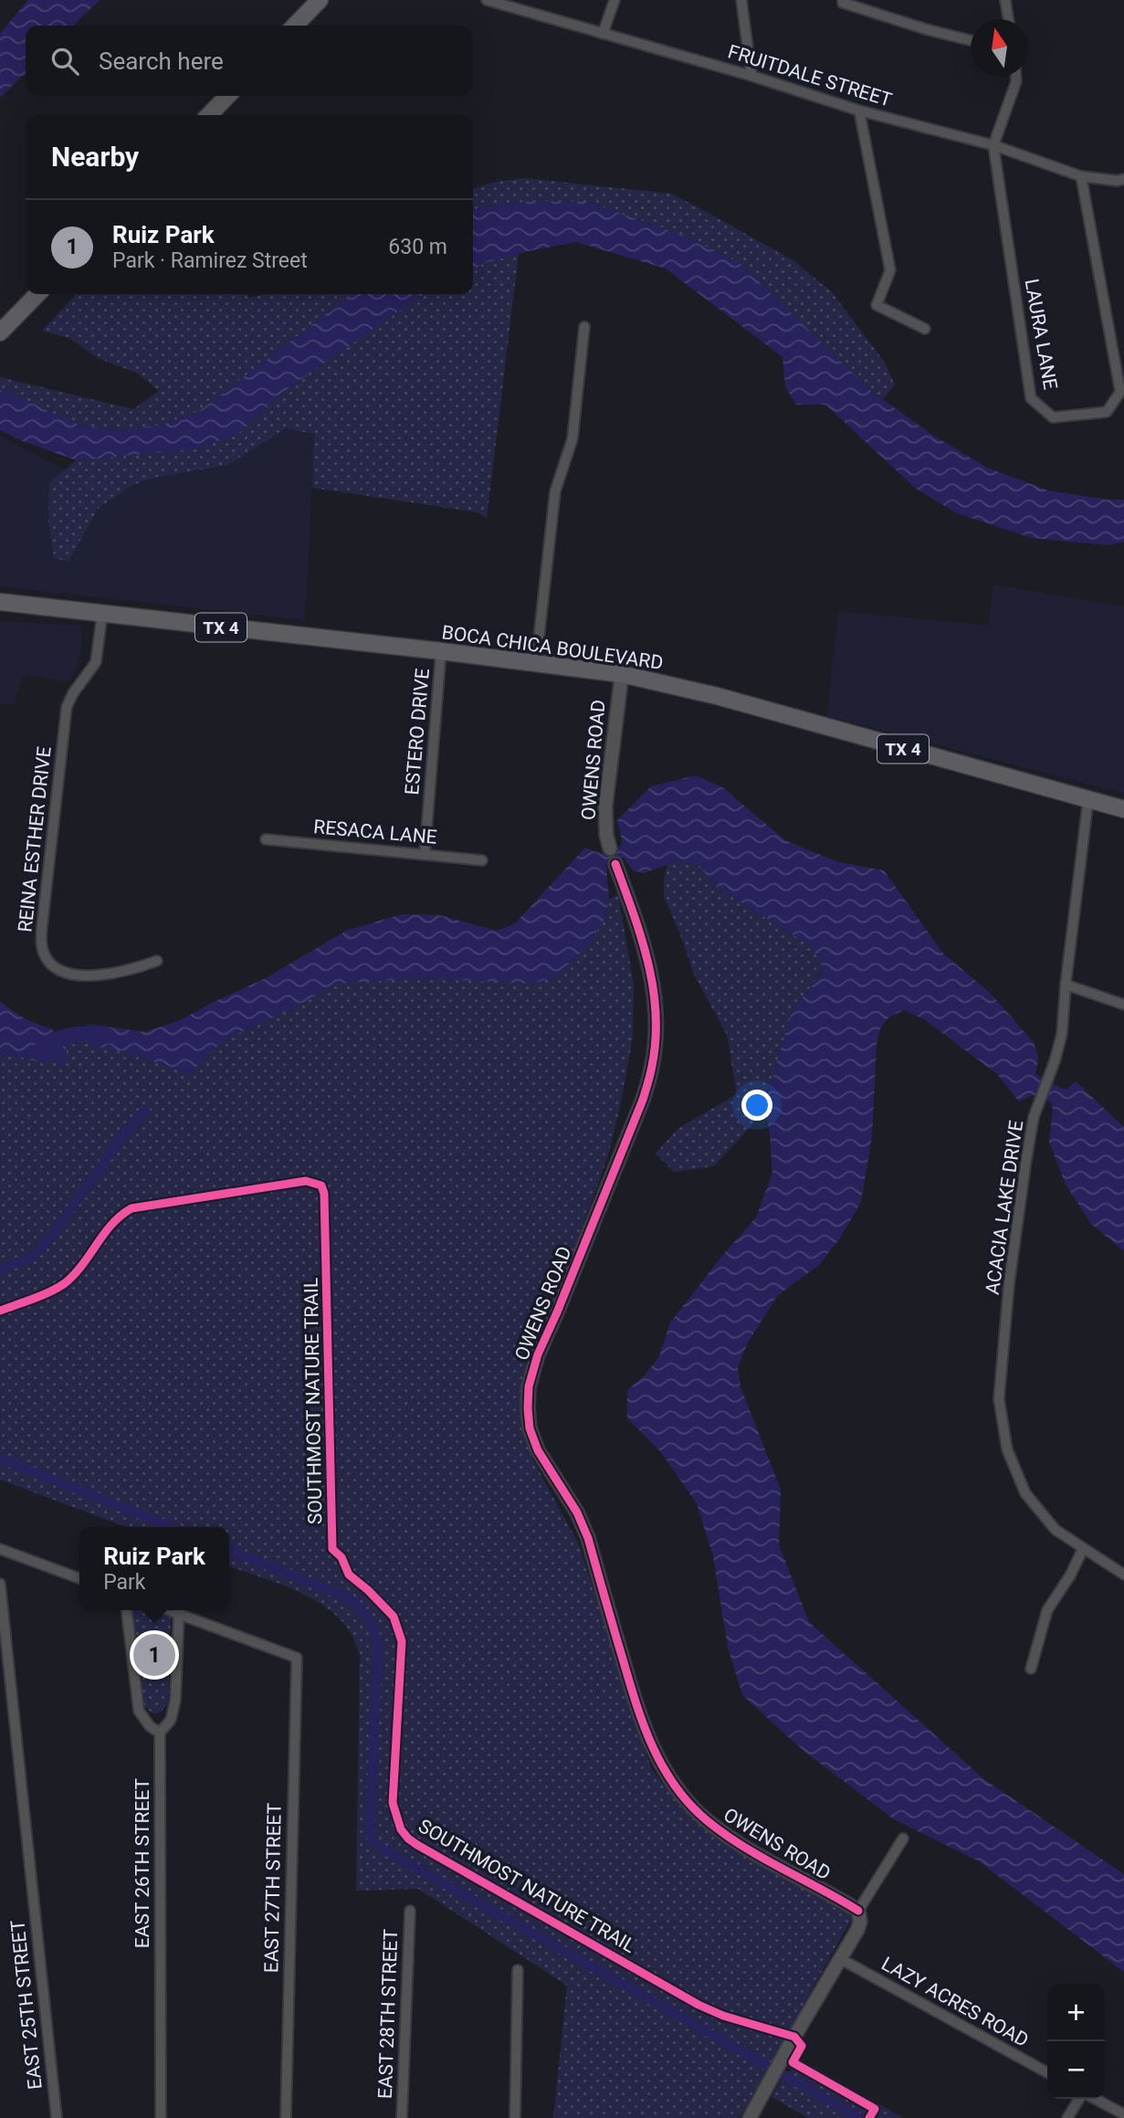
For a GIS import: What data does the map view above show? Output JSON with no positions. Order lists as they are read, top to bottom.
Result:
{
  "streets": {
    "main road": ["TX 4", "BOCA CHICA BOULEVARD"],
    "street": [
      "FRUITDALE STREET",
      "LAURA LANE",
      "ESTERO DRIVE",
      "OWENS ROAD",
      "RESACA LANE",
      "REINA ESTHER DRIVE",
      "ACACIA LAKE DRIVE",
      "EAST 26TH STREET",
      "EAST 27TH STREET",
      "LAZY ACRES ROAD",
      "EAST 25TH STREET",
      "EAST 28TH STREET"
    ],
    "cycle path": ["SOUTHMOST NATURE TRAIL"]
  },
  "crossings": [
    ["FRUITDALE STREET", "LAURA LANE"],
    ["BOCA CHICA BOULEVARD", "ESTERO DRIVE"],
    ["BOCA CHICA BOULEVARD", "OWENS ROAD"],
    ["BOCA CHICA BOULEVARD", "REINA ESTHER DRIVE"],
    ["BOCA CHICA BOULEVARD", "ACACIA LAKE DRIVE"],
    ["ESTERO DRIVE", "RESACA LANE"],
    ["EAST 26TH STREET", "EAST 27TH STREET"]
  ],
  "north": "top",
  "page": {
    "search": "Search here",
    "heading": "Nearby",
    "list": [
      {
        "mark": "1",
        "name": "Ruiz Park",
        "note": "Park · Ramirez Street",
        "value": "630 m"
      }
    ],
    "popup": ["Ruiz Park", "Park"],
    "pins": "1",
    "map_buttons": ["+", "−"]
  }
}
